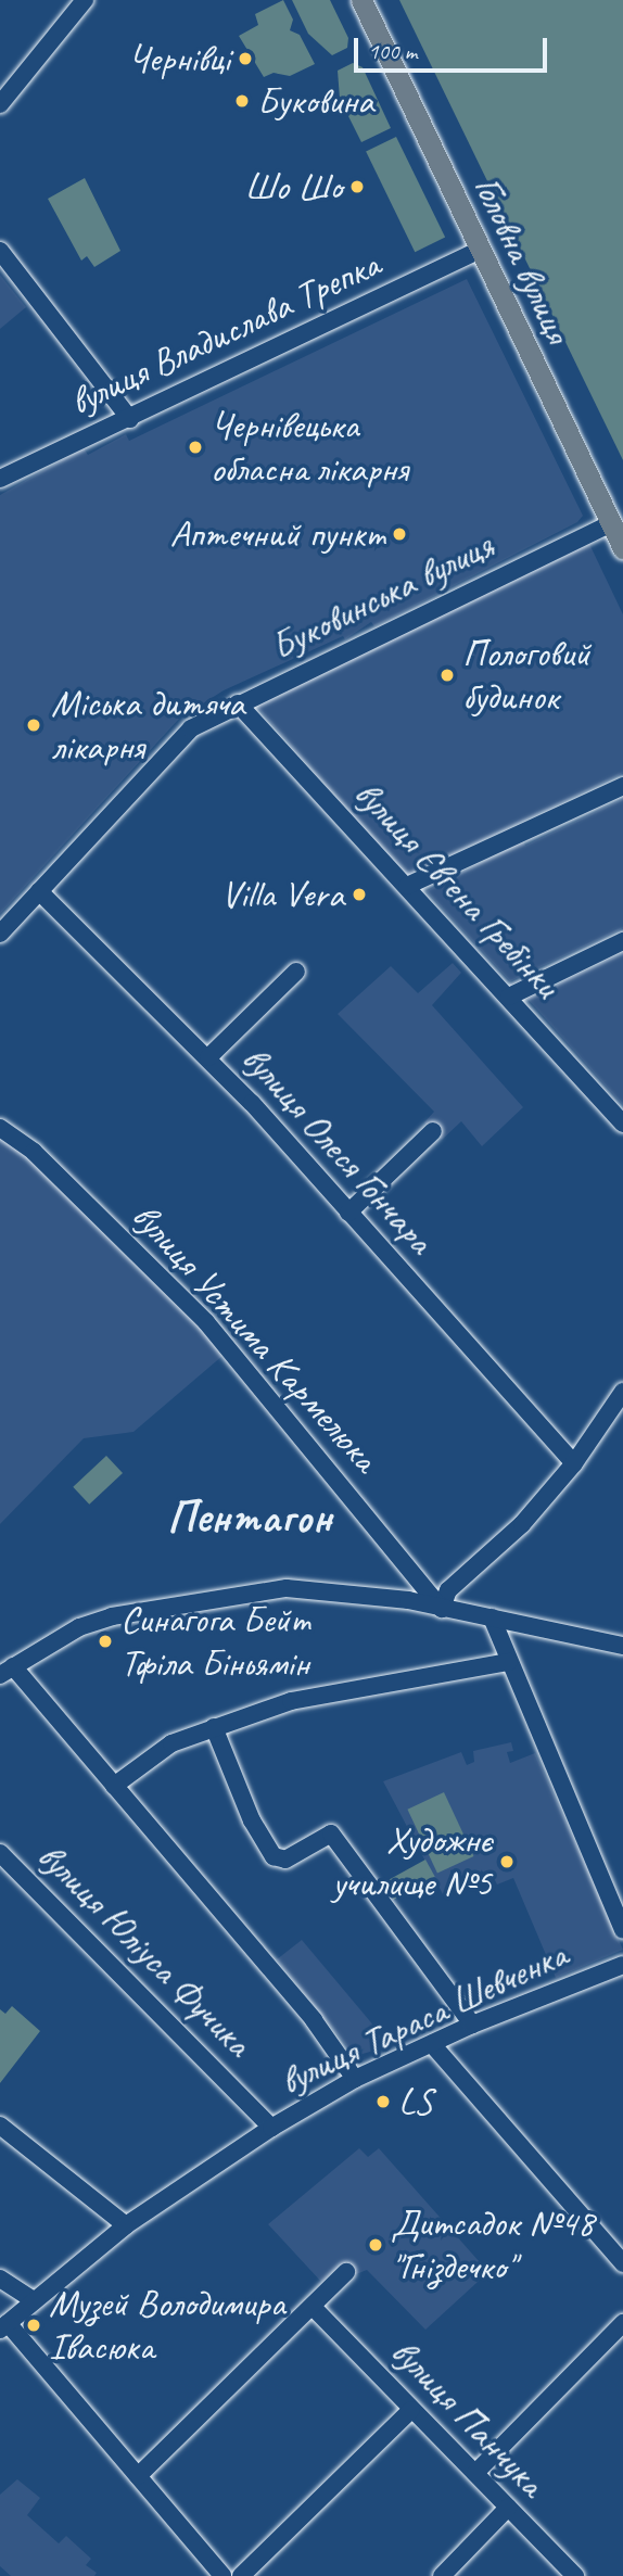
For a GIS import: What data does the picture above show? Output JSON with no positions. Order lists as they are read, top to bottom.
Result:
{
  "streets": {
    "main road": ["Головна вулиця"],
    "street": [
      "вулиця Владислава Трепка",
      "Буковинська вулиця",
      "вулиця Євгена Гребінки",
      "вулиця Олеся Гончара",
      "вулиця Устима Кармелюка",
      "вулиця Юліуса Фучика",
      "вулиця Тараса Шевченка",
      "вулиця Панчука"
    ]
  },
  "crossings": [
    ["Головна вулиця", "вулиця Владислава Трепка"],
    ["Головна вулиця", "Буковинська вулиця"],
    ["Буковинська вулиця", "вулиця Євгена Гребінки"],
    ["Буковинська вулиця", "вулиця Олеся Гончара"],
    ["вулиця Юліуса Фучика", "вулиця Тараса Шевченка"]
  ],
  "districts": ["Пентагон"],
  "places": [
    "Чернівці",
    "Буковина",
    "Шо Шо",
    "Чернівецька обласна лікарня",
    "Аптечний пункт",
    "Пологовий будинок",
    "Міська дитяча лікарня",
    "Villa Vera",
    "Синагога Бейт Тфіла Біньямін",
    "Художнє училище №5",
    "LS",
    "Дитсадок №48 \"Гніздечко\"",
    "Музей Володимира Івасюка"
  ],
  "scale_bar": "100 m"
}
